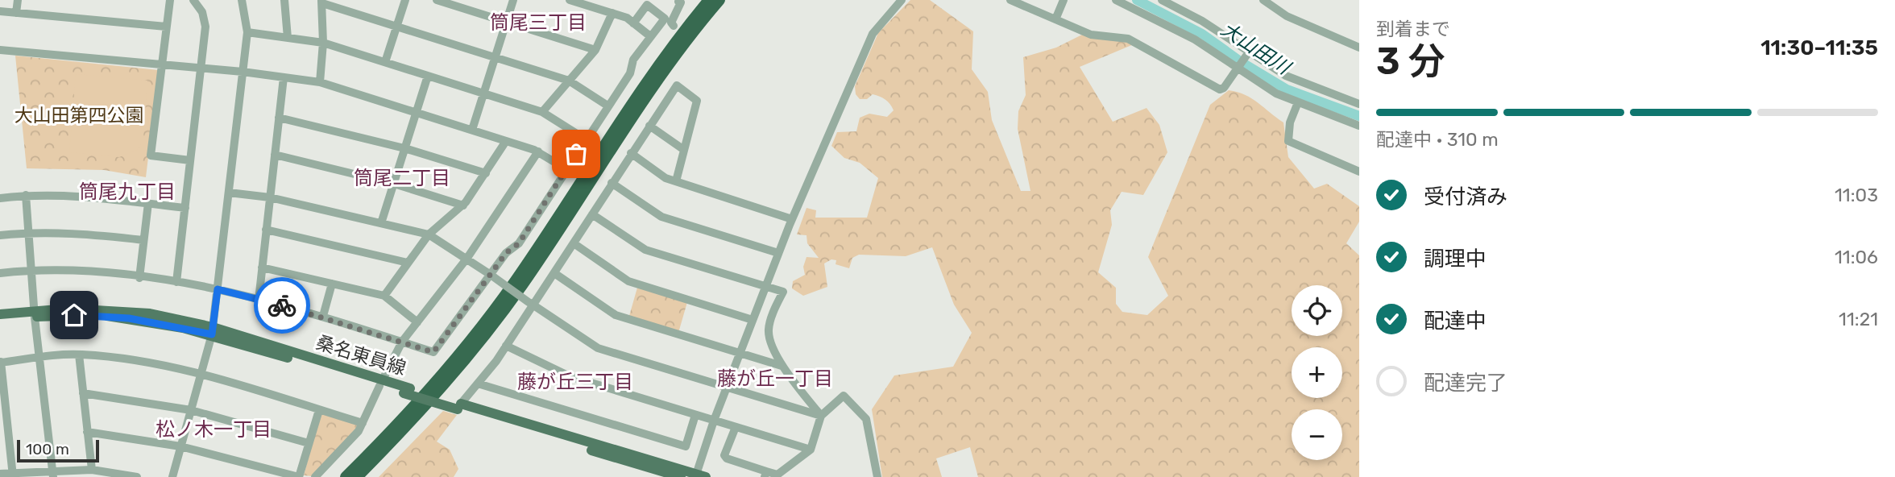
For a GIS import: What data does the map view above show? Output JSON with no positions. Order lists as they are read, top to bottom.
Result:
{
  "streets": {
    "main road": ["桑名東員線"]
  },
  "districts": [
    "筒尾三丁目",
    "筒尾二丁目",
    "筒尾九丁目",
    "藤が丘一丁目",
    "藤が丘三丁目",
    "松ノ木一丁目"
  ],
  "water": ["大山田川"],
  "parks": ["大山田第四公園"],
  "scale_bar": "100 m",
  "page": {
    "heading": ["3 分", "到着まで", "11:30–11:35"],
    "bar": "配達中 · 310 m",
    "list": [
      ["受付済み", "11:03"],
      ["調理中", "11:06"],
      ["配達中", "11:21"],
      "配達完了"
    ],
    "map_buttons": ["+", "−"],
    "scale": "100 m"
  }
}
